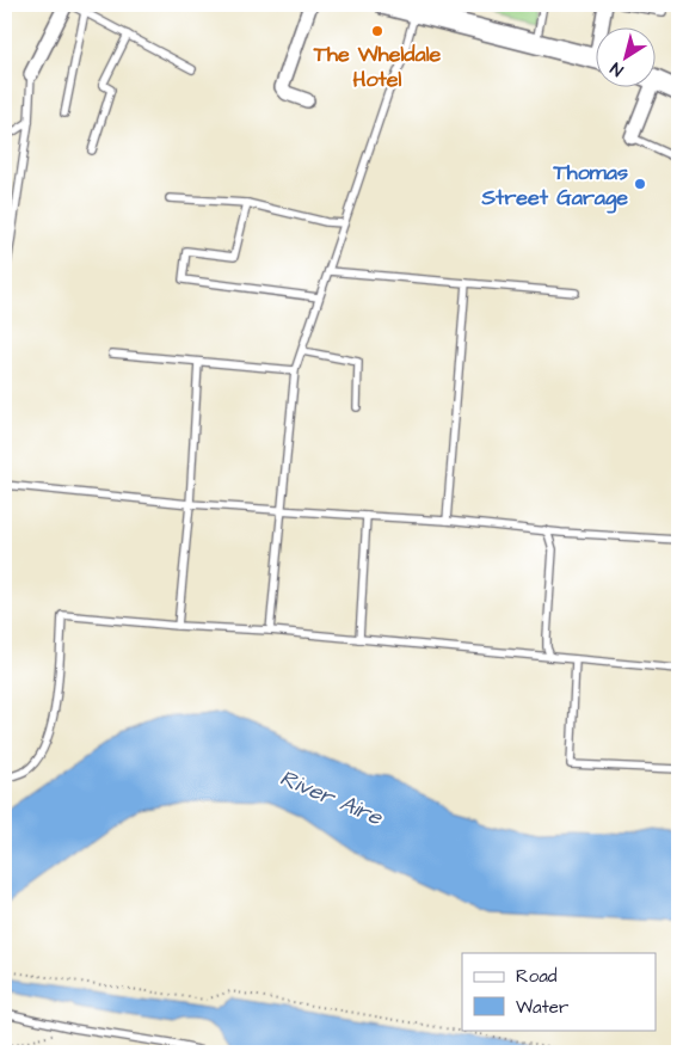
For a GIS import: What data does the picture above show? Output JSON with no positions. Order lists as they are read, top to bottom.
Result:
{
  "water": ["River Aire"],
  "places": ["The Wheldale Hotel", "Thomas Street Garage"],
  "legend": ["Road", "Water"],
  "north": "bottom left"
}
